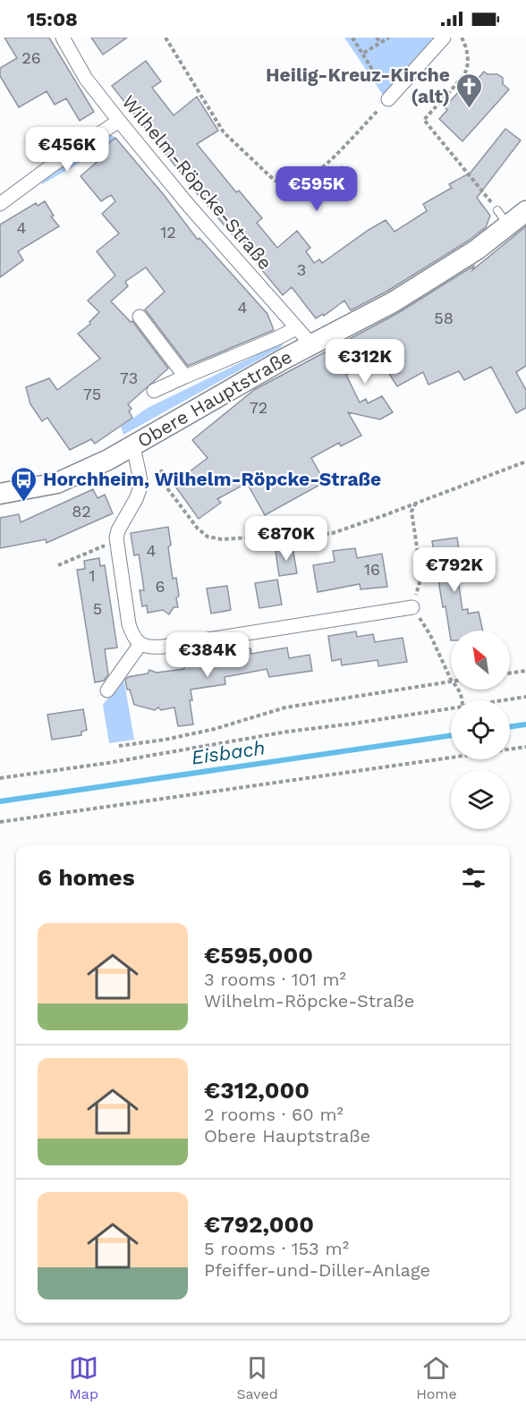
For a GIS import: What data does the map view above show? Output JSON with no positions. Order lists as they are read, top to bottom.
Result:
{
  "streets": {
    "main road": ["Obere Hauptstraße"],
    "street": ["Wilhelm-Röpcke-Straße"]
  },
  "crossings": [
    ["Wilhelm-Röpcke-Straße", "Obere Hauptstraße"]
  ],
  "water": ["Eisbach"],
  "places": {
    "church": ["Heilig-Kreuz-Kirche (alt)"],
    "bus stop": ["Horchheim, Wilhelm-Röpcke-Straße"]
  },
  "house_numbers": [
    "26",
    "4",
    "12",
    "3",
    "4",
    "58",
    "73",
    "75",
    "72",
    "82",
    "4",
    "16",
    "1",
    "6",
    "5"
  ],
  "north": "top left",
  "page": {
    "status": "15:08",
    "price": [
      "€456K",
      "€595K",
      "€312K",
      "€870K",
      "€792K",
      "€384K"
    ],
    "heading": "6 homes",
    "list": [
      {
        "name": "€595,000",
        "note": "3 rooms · 101 m² · Wilhelm-Röpcke-Straße"
      },
      {
        "name": "€312,000",
        "note": "2 rooms · 60 m² · Obere Hauptstraße"
      },
      {
        "name": "€792,000",
        "note": "5 rooms · 153 m² · Pfeiffer-und-Diller-Anlage"
      }
    ],
    "tabs": ["Map", "Saved", "Home"]
  }
}
